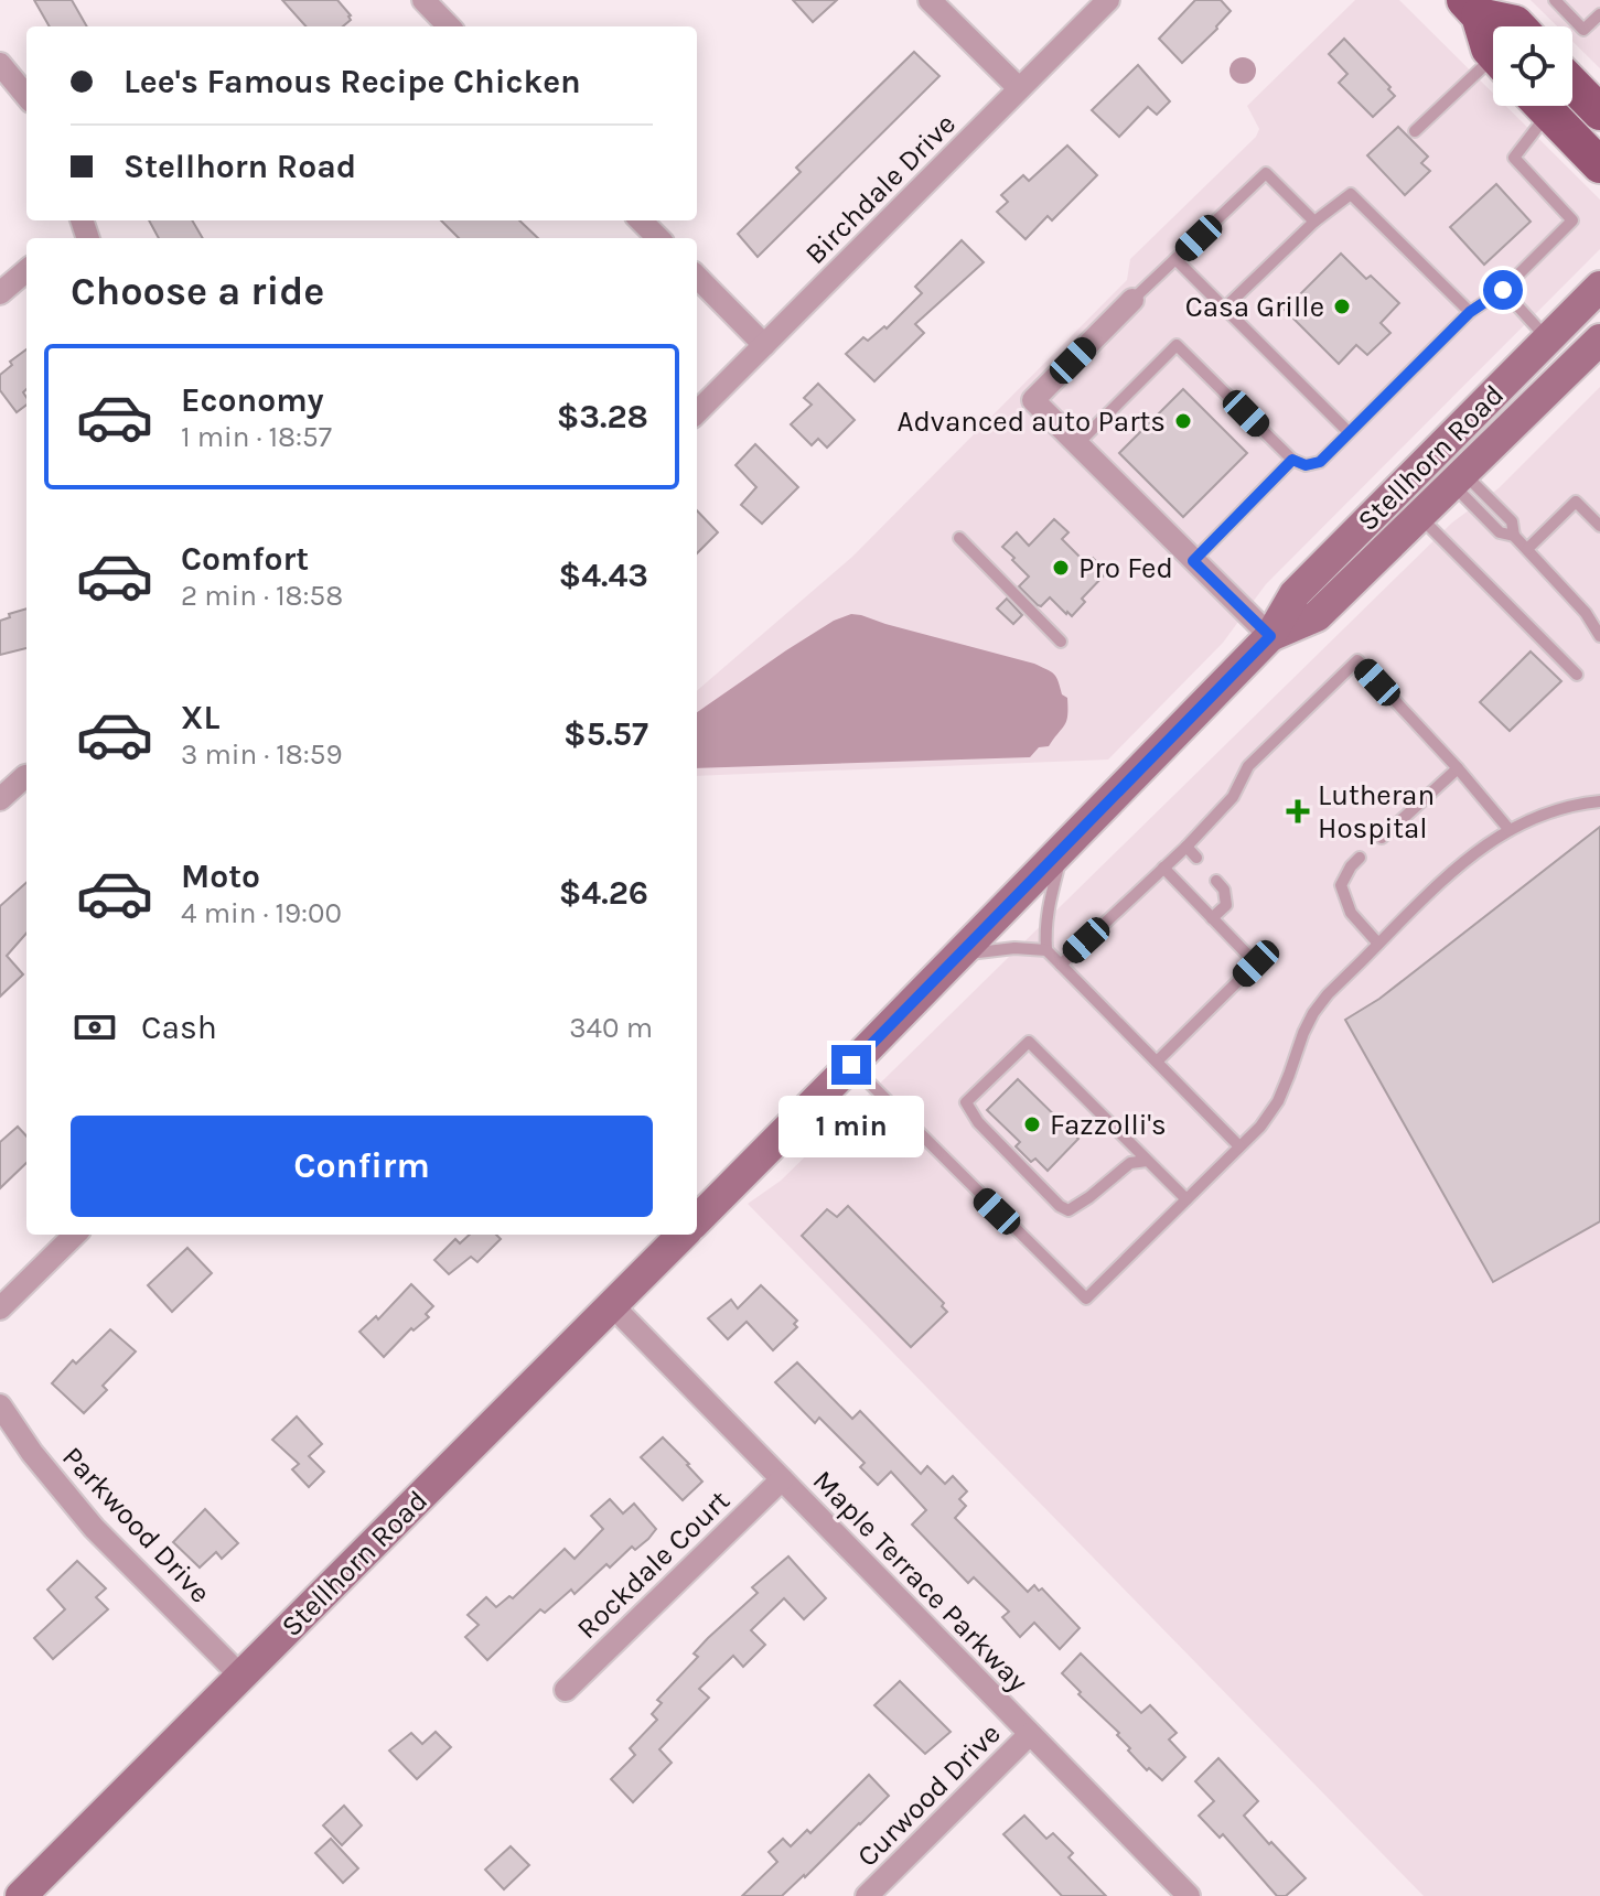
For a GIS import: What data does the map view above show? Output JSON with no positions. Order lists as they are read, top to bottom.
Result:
{
  "streets": {
    "main road": ["Stellhorn Road"],
    "street": [
      "Birchdale Drive",
      "Parkwood Drive",
      "Rockdale Court",
      "Maple Terrace Parkway",
      "Curwood Drive"
    ]
  },
  "crossings": [
    ["Stellhorn Road", "Parkwood Drive"],
    ["Stellhorn Road", "Maple Terrace Parkway"],
    ["Rockdale Court", "Maple Terrace Parkway"],
    ["Maple Terrace Parkway", "Curwood Drive"]
  ],
  "places": {
    "other": [
      "Casa Grille",
      "Advanced auto Parts",
      "Pro Fed",
      "Fazzolli's"
    ],
    "health": ["Lutheran Hospital"]
  },
  "page": {
    "banner": ["Lee's Famous Recipe Chicken", "Stellhorn Road"],
    "heading": "Choose a ride",
    "list": [
      {
        "name": "Economy",
        "note": "1 min · 18:57",
        "value": "$3.28"
      },
      {
        "name": "Comfort",
        "note": "2 min · 18:58",
        "value": "$4.43"
      },
      {
        "name": "XL",
        "note": "3 min · 18:59",
        "value": "$5.57"
      },
      {
        "name": "Moto",
        "note": "4 min · 19:00",
        "value": "$4.26"
      }
    ],
    "pay": ["Cash", "340 m"],
    "bubble": "1 min",
    "buttons": "Confirm"
  }
}
